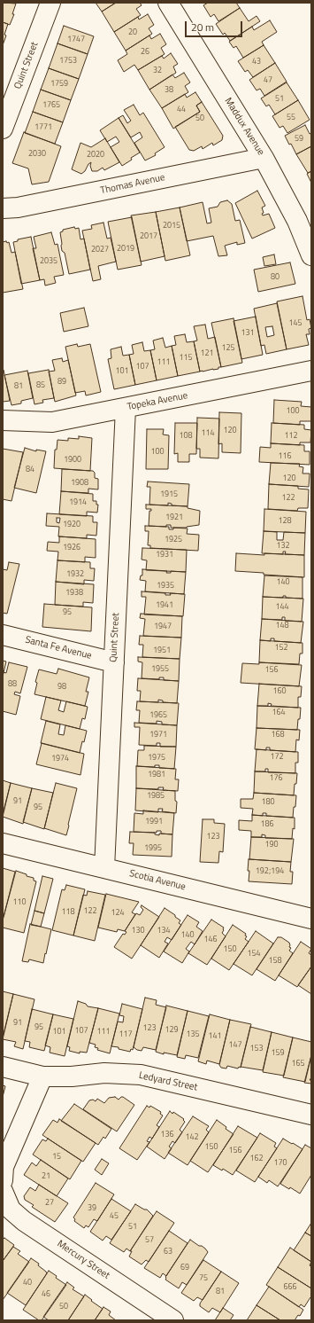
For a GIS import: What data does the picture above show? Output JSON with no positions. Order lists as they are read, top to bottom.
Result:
{
  "streets": {
    "street": [
      "Quint Street",
      "Maddux Avenue",
      "Thomas Avenue",
      "Topeka Avenue",
      "Santa Fe Avenue",
      "Scotia Avenue",
      "Ledyard Street",
      "Mercury Street"
    ]
  },
  "crossings": [
    ["Quint Street", "Topeka Avenue"],
    ["Quint Street", "Santa Fe Avenue"],
    ["Quint Street", "Scotia Avenue"],
    ["Maddux Avenue", "Thomas Avenue"]
  ],
  "house_numbers": [
    "20",
    "1747",
    "26",
    "1753",
    "43",
    "32",
    "47",
    "1759",
    "38",
    "51",
    "1765",
    "44",
    "55",
    "50",
    "1771",
    "59",
    "2030",
    "2020",
    "2015",
    "2017",
    "2019",
    "2027",
    "2035",
    "80",
    "145",
    "131",
    "125",
    "121",
    "115",
    "111",
    "107",
    "101",
    "89",
    "85",
    "81",
    "100",
    "120",
    "114",
    "108",
    "112",
    "100",
    "116",
    "1900",
    "84",
    "120",
    "1908",
    "1915",
    "122",
    "1914",
    "1921",
    "128",
    "1920",
    "1925",
    "132",
    "1926",
    "1931",
    "1932",
    "140",
    "1935",
    "1938",
    "1941",
    "144",
    "95",
    "148",
    "1947",
    "152",
    "1951",
    "1955",
    "156",
    "88",
    "98",
    "160",
    "164",
    "1965",
    "1971",
    "168",
    "172",
    "1975",
    "1974",
    "1981",
    "176",
    "1985",
    "91",
    "180",
    "95",
    "1991",
    "186",
    "123",
    "190",
    "1995",
    "192;194",
    "110",
    "122",
    "118",
    "124",
    "130",
    "134",
    "140",
    "146",
    "150",
    "154",
    "158",
    "91",
    "95",
    "123",
    "129",
    "107",
    "101",
    "111",
    "117",
    "135",
    "141",
    "147",
    "153",
    "159",
    "165",
    "136",
    "142",
    "150",
    "156",
    "15",
    "162",
    "170",
    "21",
    "27",
    "39",
    "45",
    "51",
    "57",
    "63",
    "69",
    "75",
    "40",
    "666",
    "81",
    "46",
    "50"
  ],
  "scale_bar": "20 m"
}
